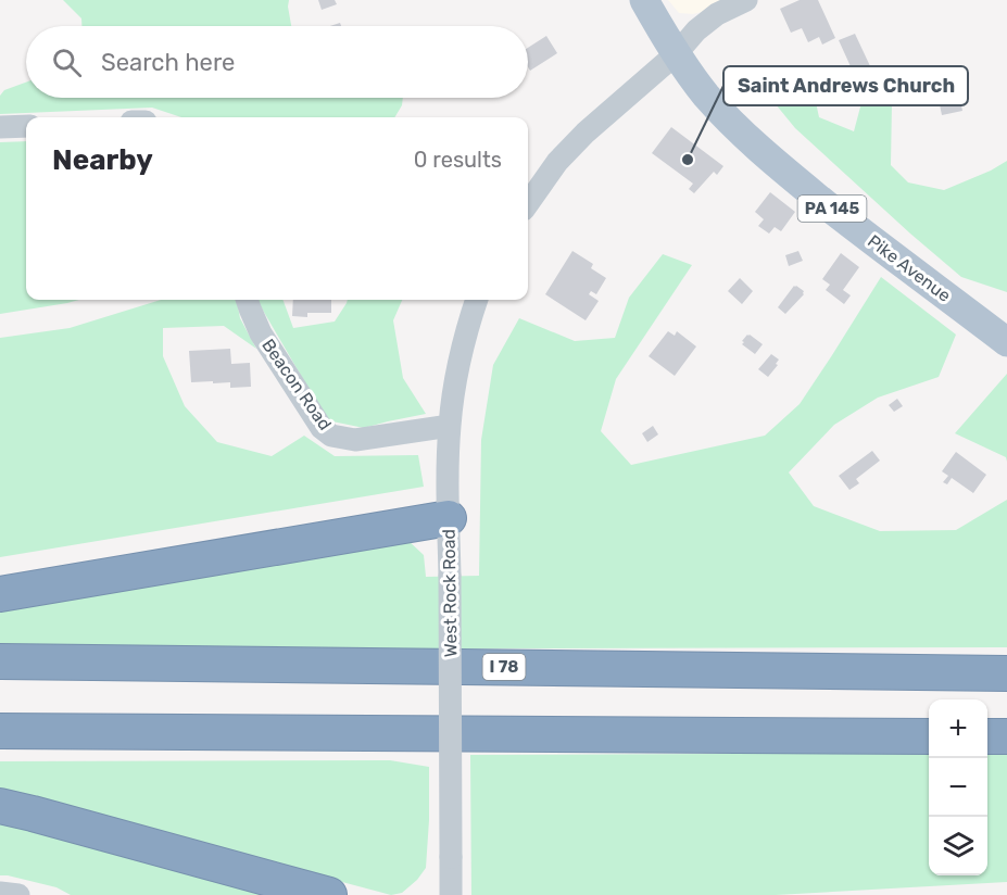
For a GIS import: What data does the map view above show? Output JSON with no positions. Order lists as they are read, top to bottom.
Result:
{
  "streets": {
    "highway": ["I 78"],
    "main road": ["PA 145", "Pike Avenue"],
    "street": ["Beacon Road", "West Rock Road"]
  },
  "crossings": [
    ["PA 145", "Pike Avenue"],
    ["Beacon Road", "West Rock Road"]
  ],
  "places": ["Saint Andrews Church"],
  "page": {
    "search": "Search here",
    "heading": ["Nearby", "0 results"],
    "map_buttons": ["+", "−"]
  }
}
